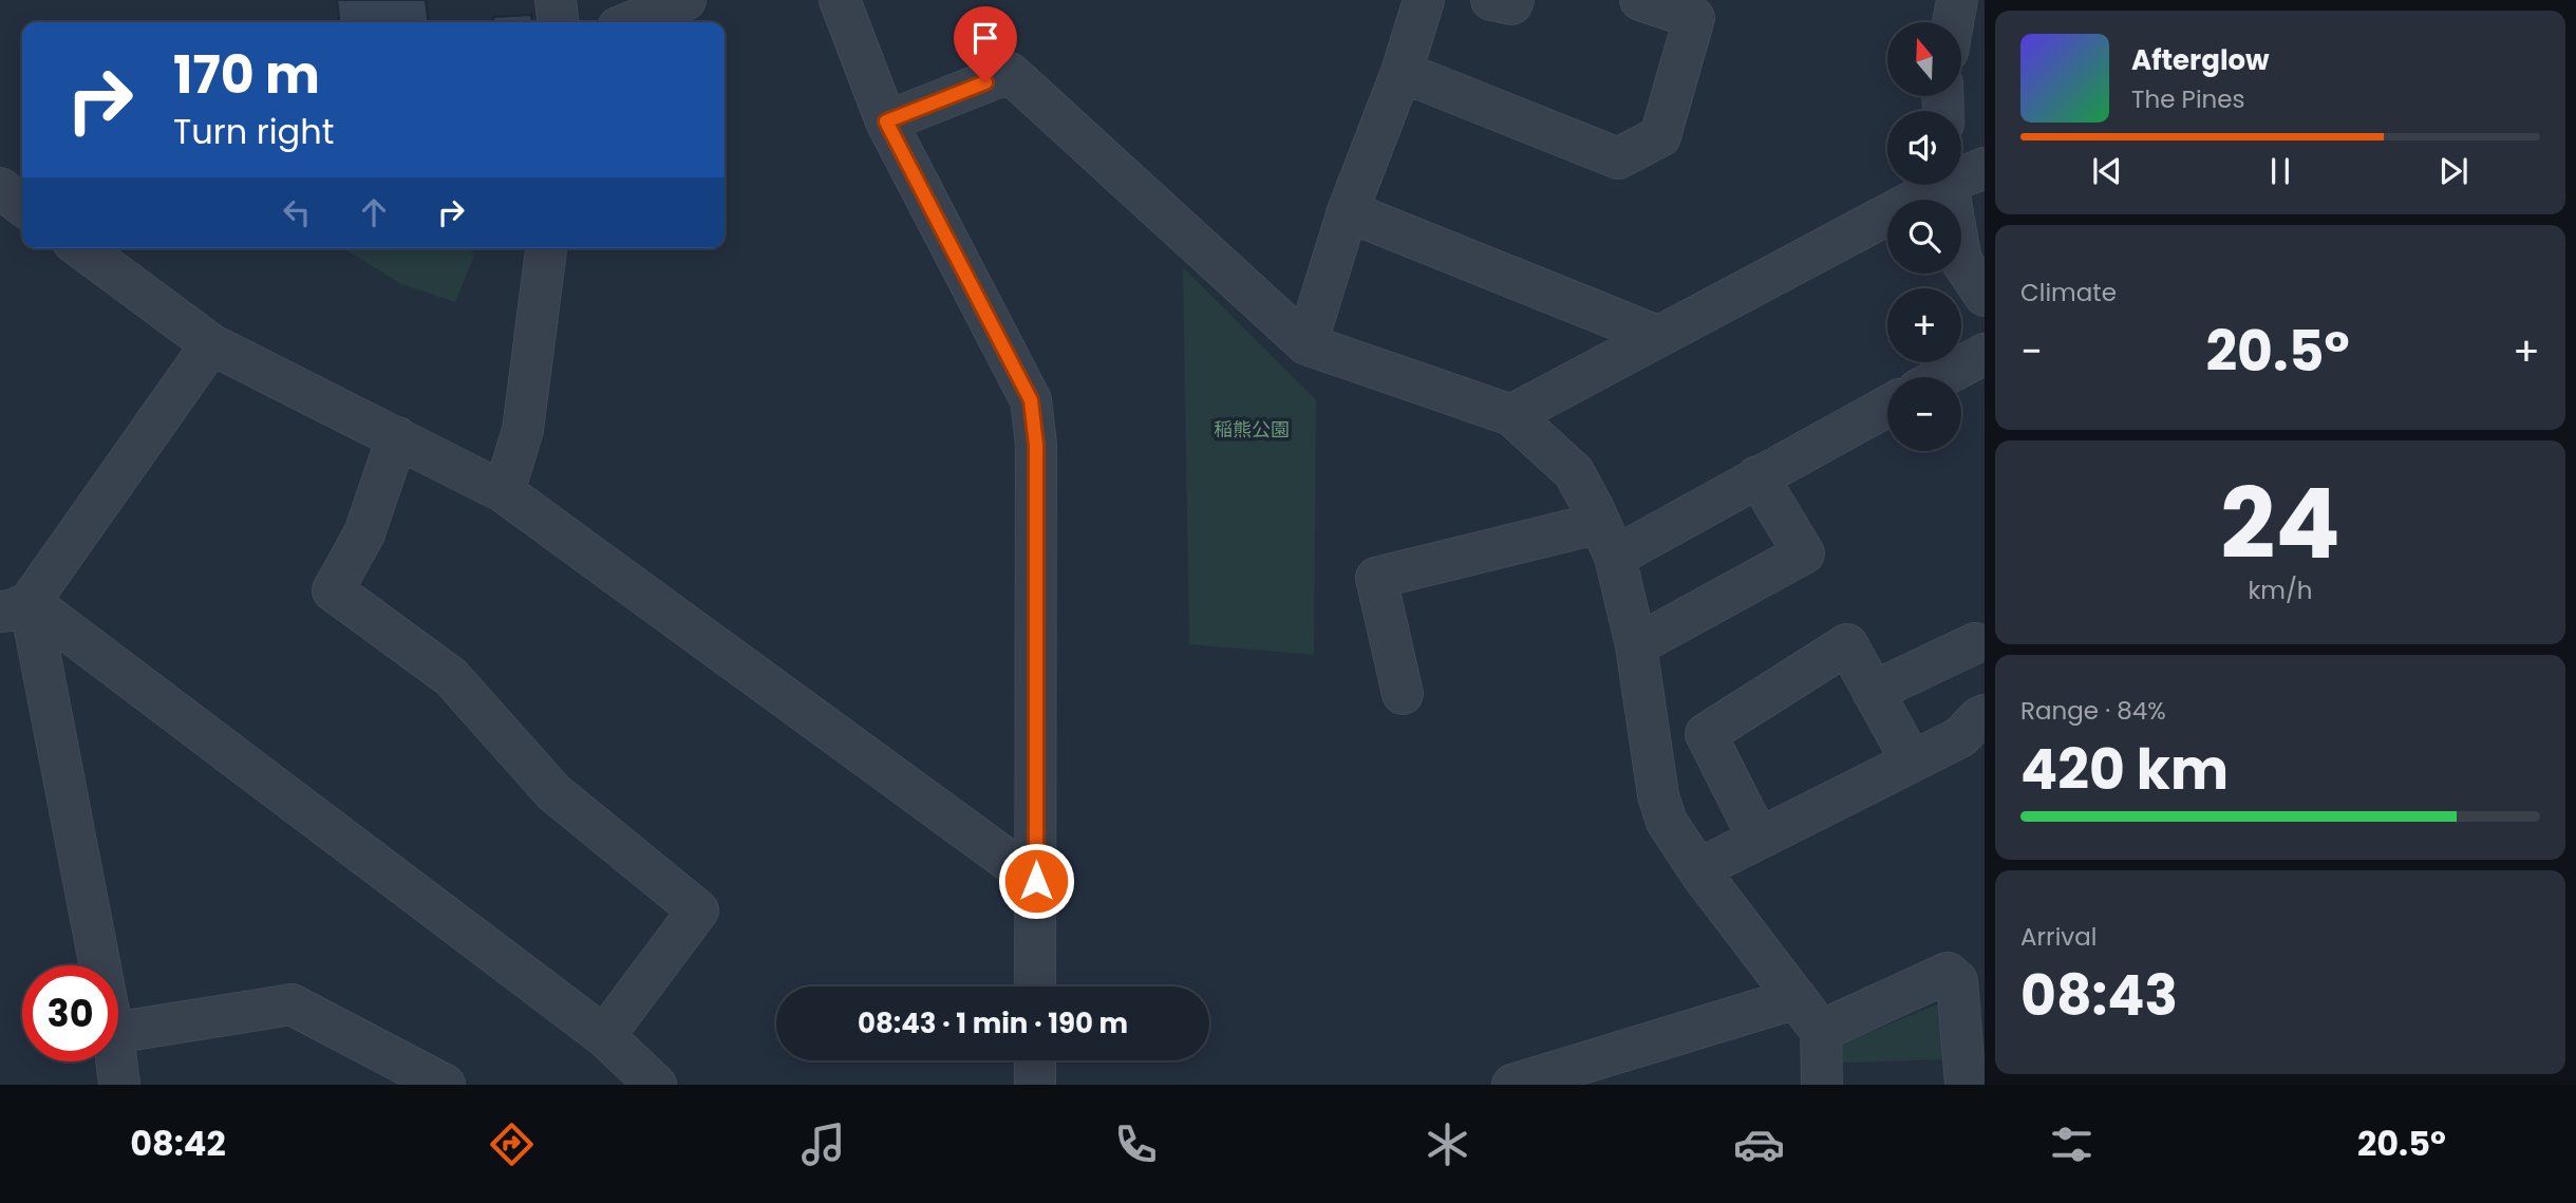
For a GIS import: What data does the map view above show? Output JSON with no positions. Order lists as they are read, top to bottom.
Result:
{
  "parks": ["稲熊公園"],
  "north": "top",
  "page": {
    "map_buttons": ["+", "−"],
    "turn": ["170 m", "Turn right"],
    "song": ["Afterglow", "The Pines"],
    "tile": [
      "Climate",
      ["24", "km/h"],
      ["Range · 84%", "420 km"],
      ["Arrival", "08:43"]
    ],
    "heat": ["−", "20.5°", "+"],
    "limit": "30",
    "trip": "08:43 · 1 min · 190 m",
    "tabs": ["08:42", "20.5°"]
  }
}
